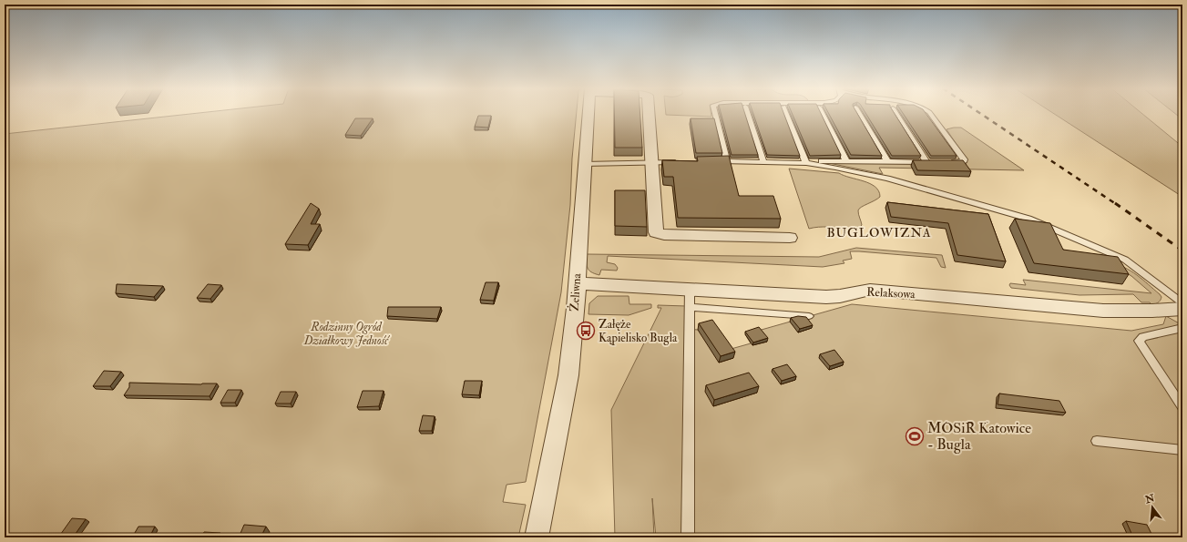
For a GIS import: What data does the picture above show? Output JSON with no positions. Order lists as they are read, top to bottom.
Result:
{
  "streets": {
    "street": ["Żeliwna", "Relaksowa"]
  },
  "crossings": [
    ["Żeliwna", "Relaksowa"]
  ],
  "districts": ["BUGLOWIZNA"],
  "parks": ["Rodzinny Ogród Działkowy Jedność"],
  "places": {
    "bus stop": ["Załęże Kąpielisko Bugla"],
    "sports": ["MOSiR Katowice - Bugla"]
  },
  "north": "top"
}
